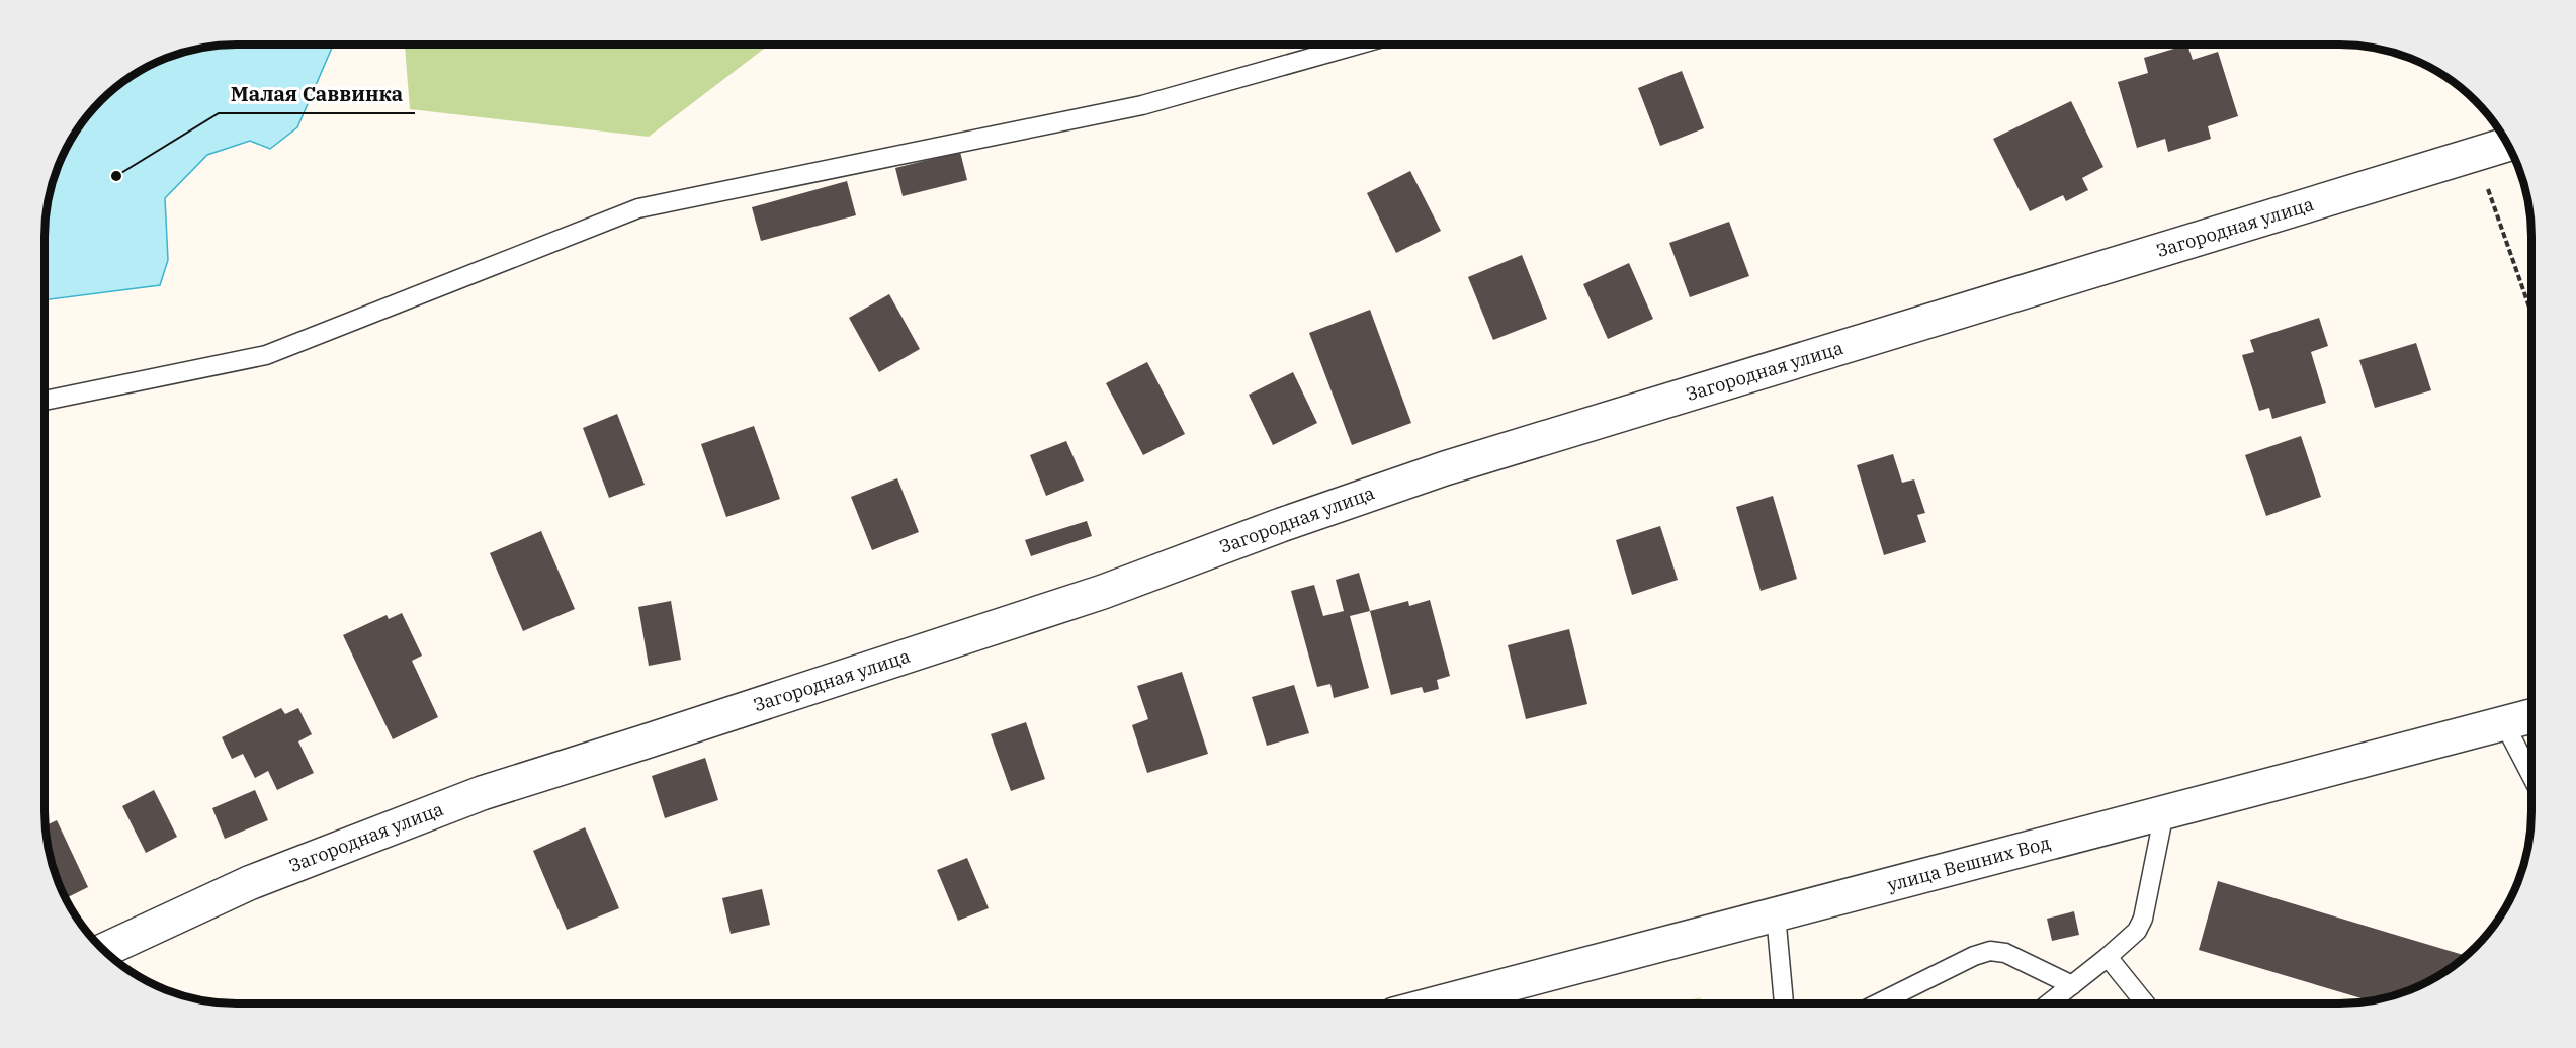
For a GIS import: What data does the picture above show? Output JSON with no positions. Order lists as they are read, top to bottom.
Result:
{
  "streets": {
    "street": ["Загородная улица", "улица Вешних Вод"]
  },
  "places": ["Малая Саввинка"]
}
